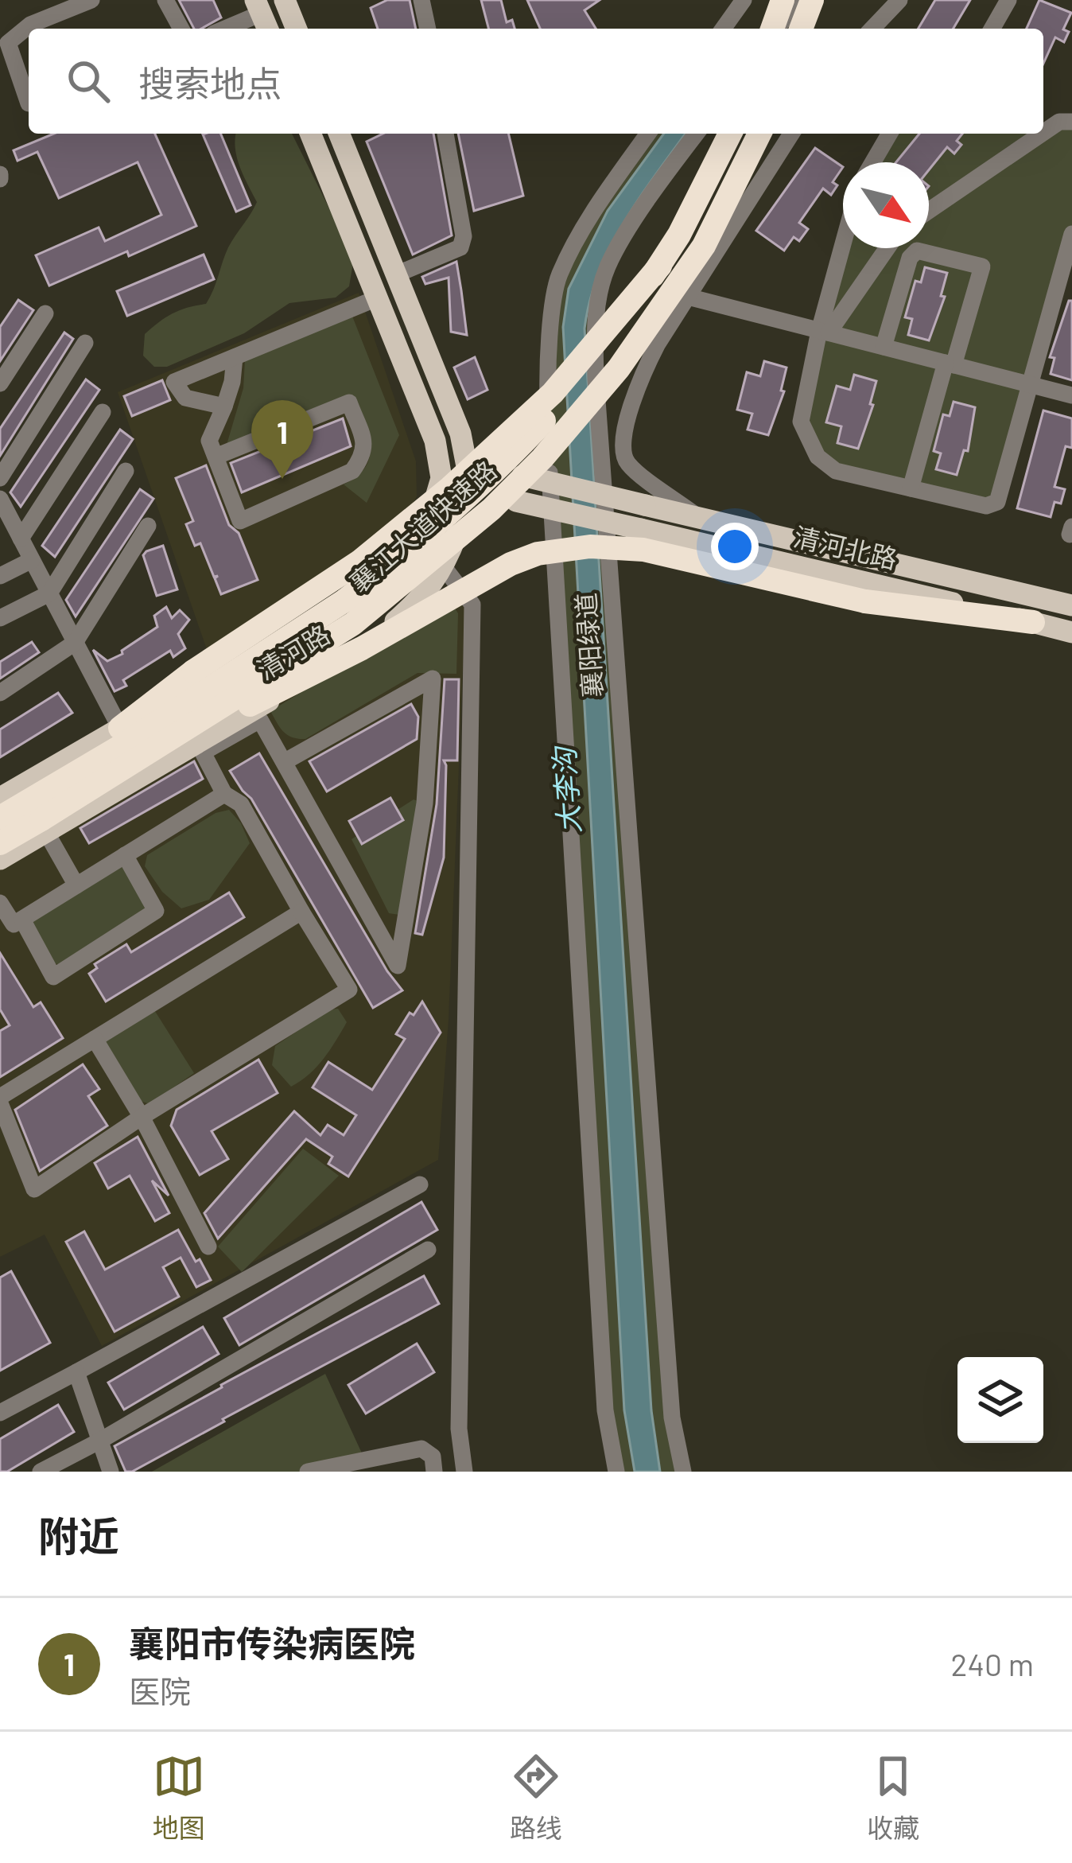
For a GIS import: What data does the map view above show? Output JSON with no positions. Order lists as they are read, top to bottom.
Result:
{
  "streets": {
    "highway": ["襄江大道快速路"],
    "main road": ["清河北路", "清河路"],
    "street": ["襄阳绿道"]
  },
  "crossings": [
    ["襄江大道快速路", "清河路"],
    ["清河北路", "清河路"]
  ],
  "water": ["大李沟"],
  "north": "bottom right",
  "page": {
    "search": "搜索地点",
    "pins": "1",
    "heading": "附近",
    "list": [
      {
        "mark": "1",
        "name": "襄阳市传染病医院",
        "note": "医院",
        "value": "240 m"
      }
    ],
    "nav": ["地图", "路线", "收藏"]
  }
}
